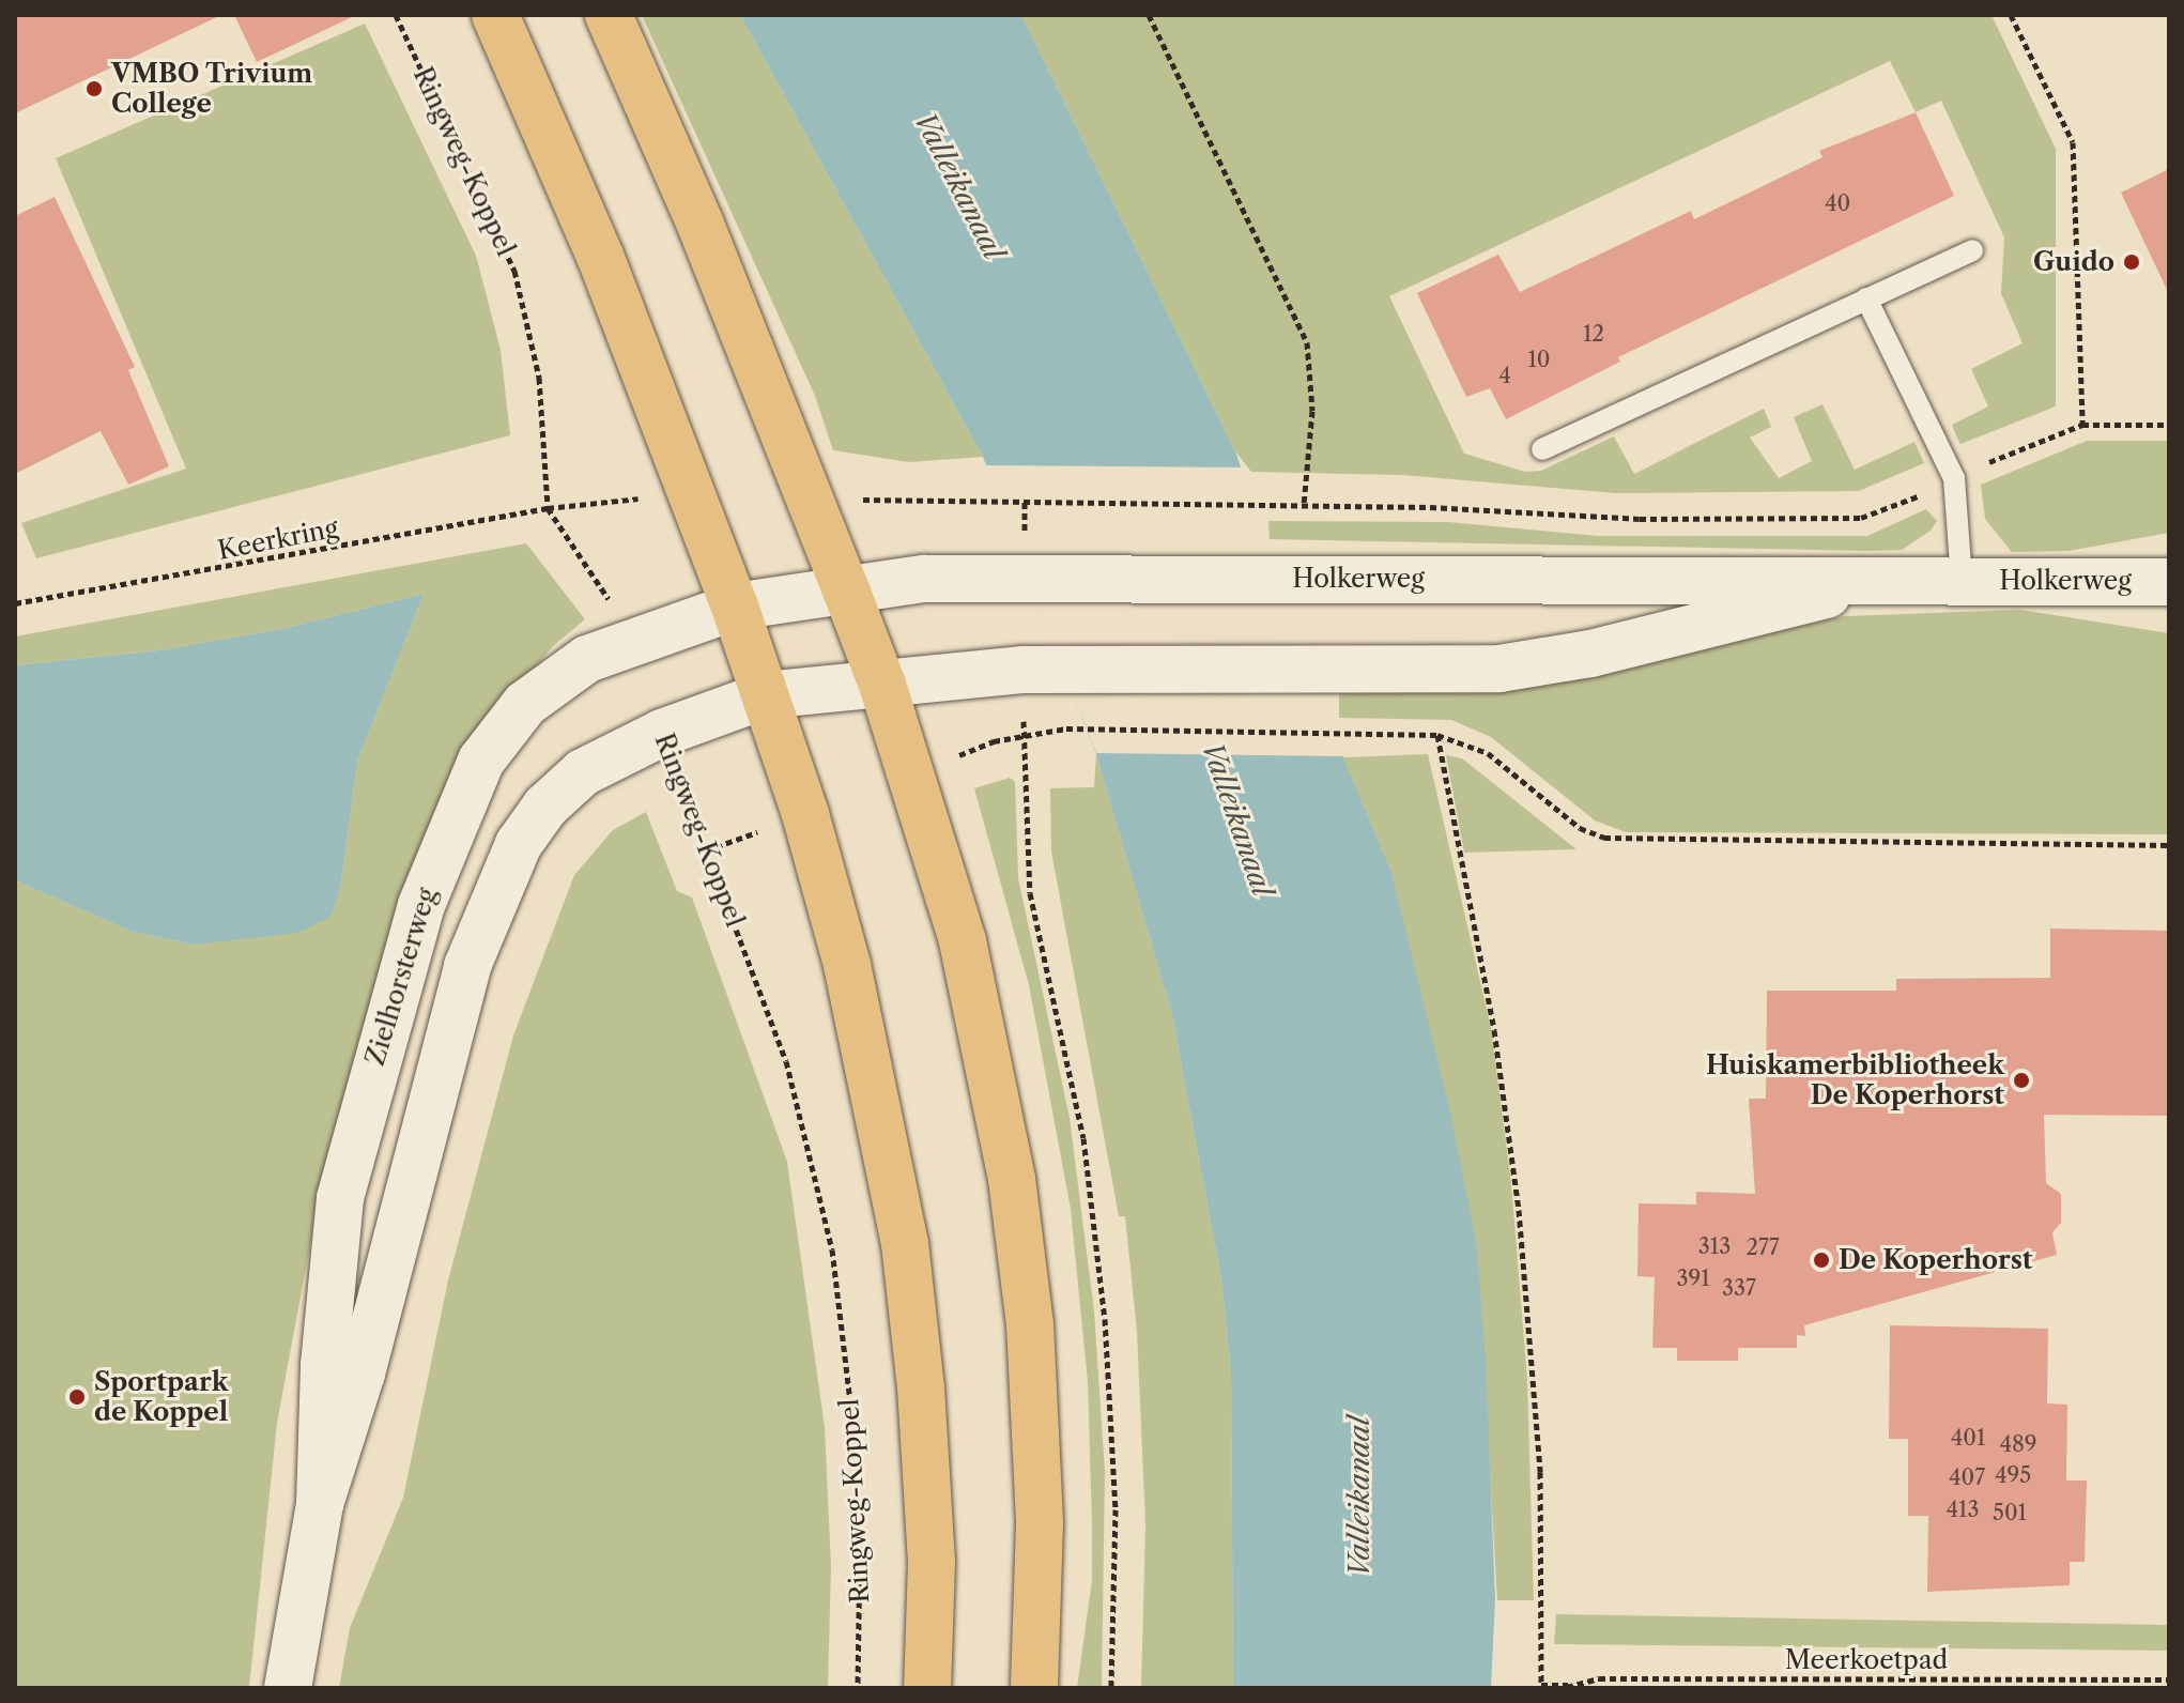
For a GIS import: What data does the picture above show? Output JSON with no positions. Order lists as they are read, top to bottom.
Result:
{
  "streets": {
    "main road": ["Holkerweg", "Zielhorsterweg"],
    "path": ["Ringweg-Koppel", "Keerkring", "Meerkoetpad"]
  },
  "crossings": [
    ["Ringweg-Koppel", "Keerkring"],
    ["Ringweg-Koppel", "Zielhorsterweg"],
    ["Holkerweg", "Zielhorsterweg"]
  ],
  "water": ["Valleikanaal"],
  "places": [
    "VMBO Trivium College",
    "Guido",
    "Huiskamerbibliotheek De Koperhorst",
    "De Koperhorst",
    "Sportpark de Koppel"
  ],
  "house_numbers": [
    "40",
    "12",
    "10",
    "4",
    "313",
    "277",
    "391",
    "337",
    "401",
    "489",
    "495",
    "407",
    "413",
    "501"
  ]
}
